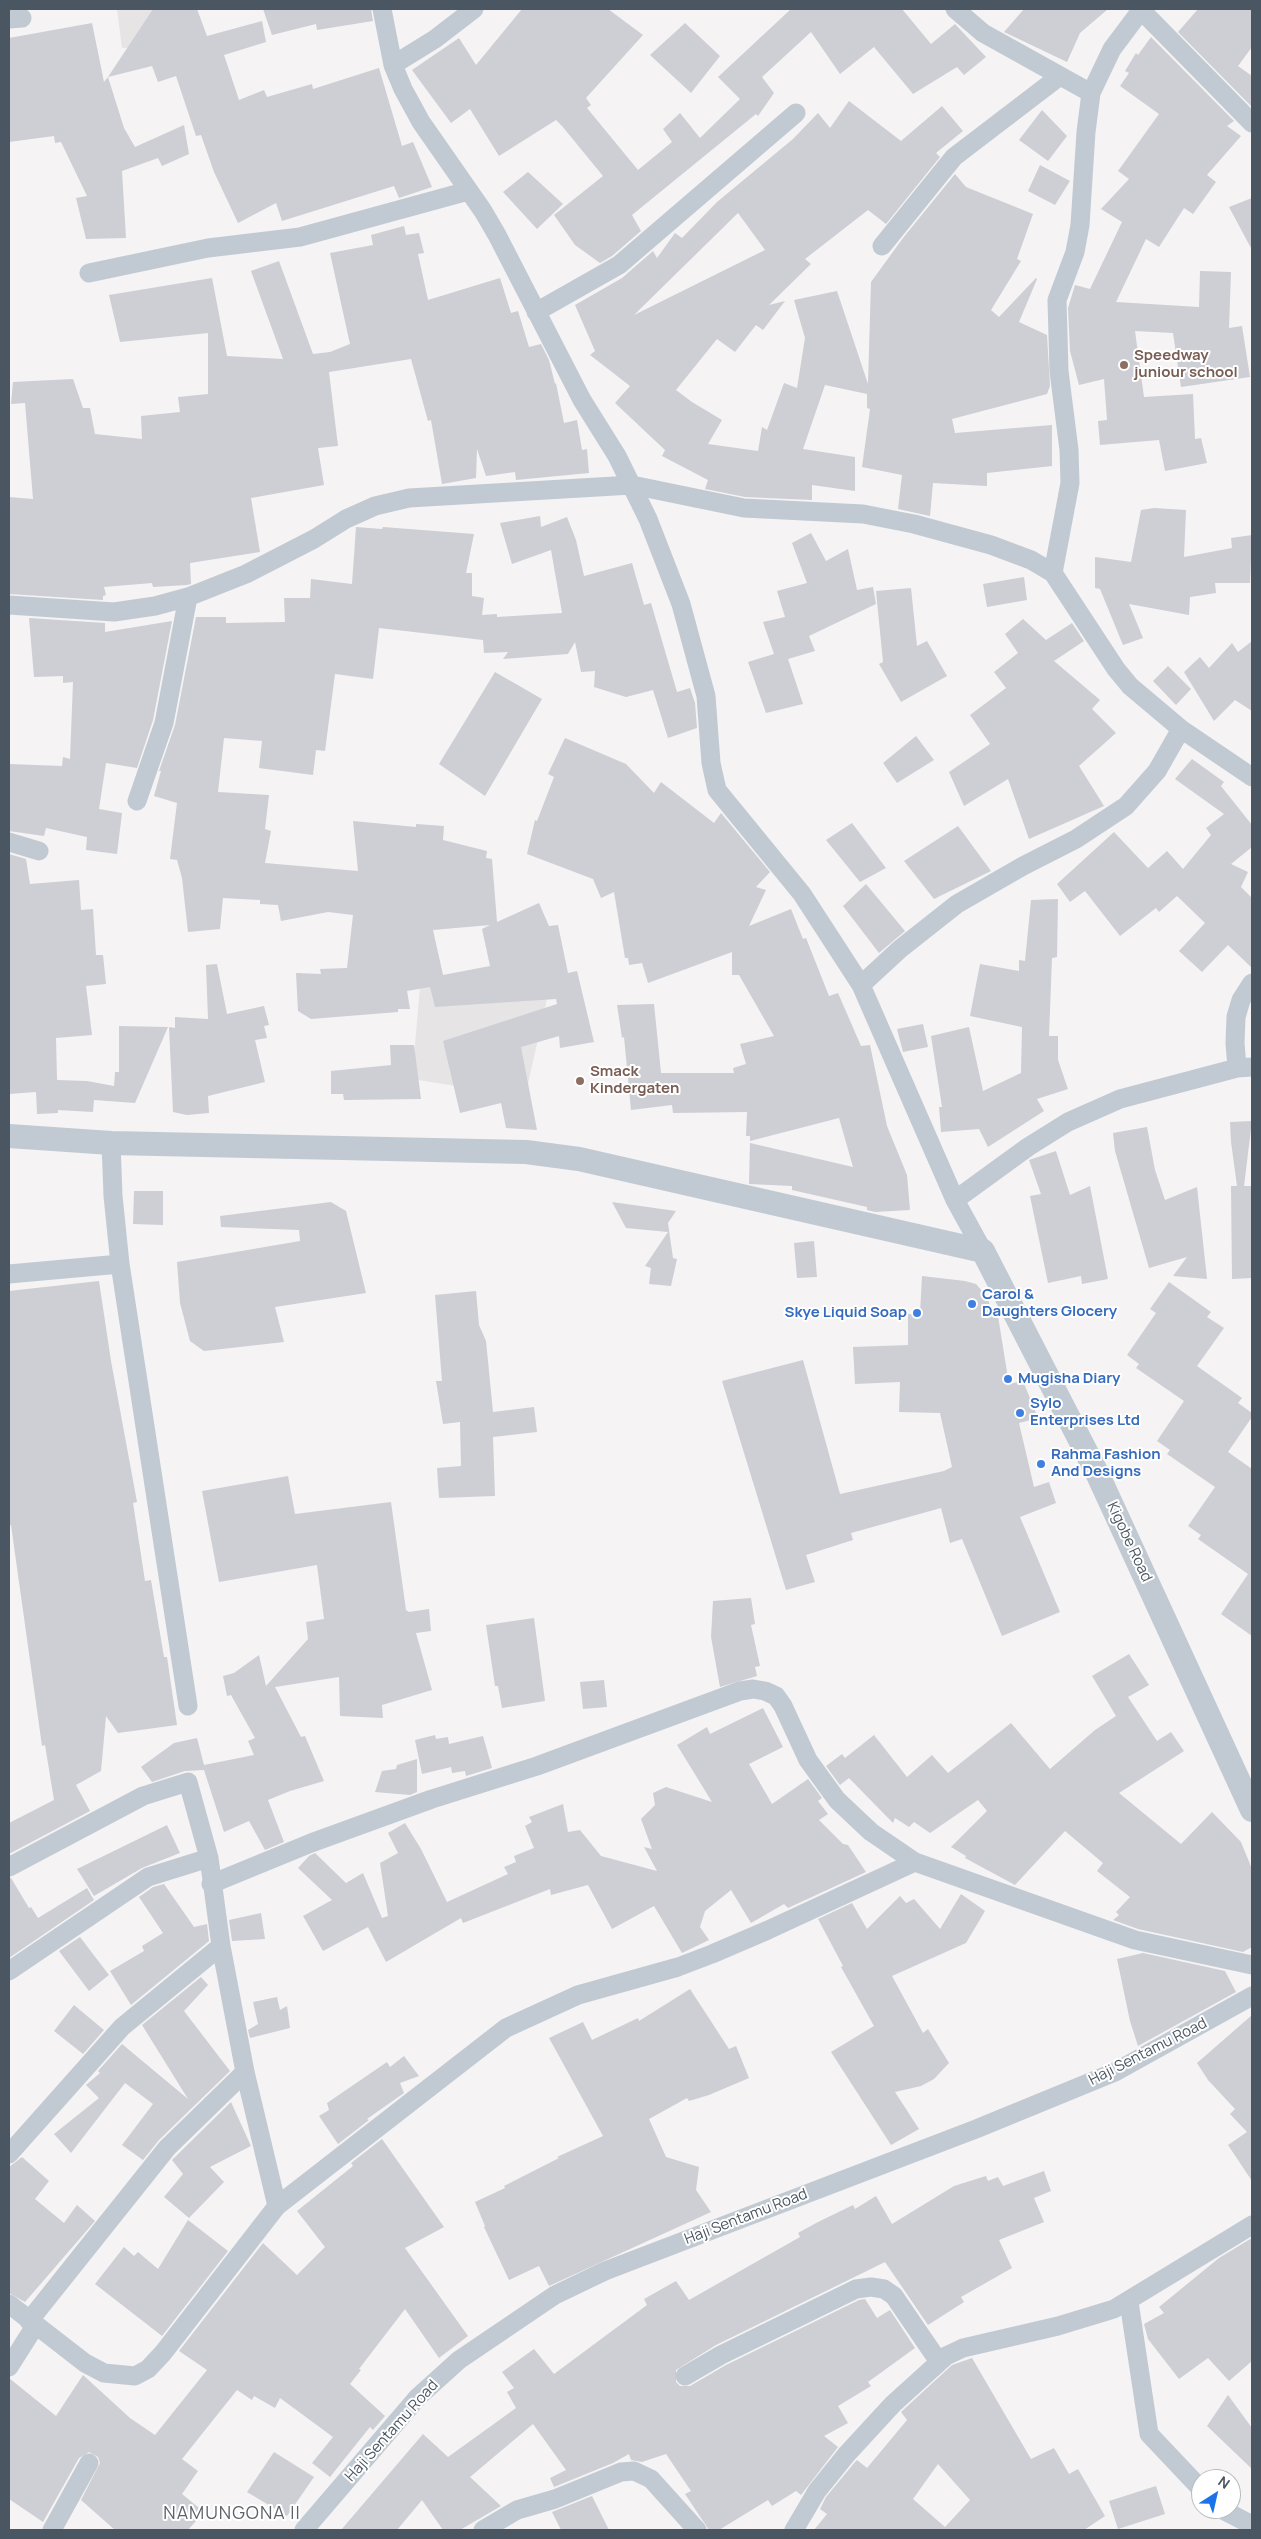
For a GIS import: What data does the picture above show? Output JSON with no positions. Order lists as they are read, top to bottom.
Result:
{
  "streets": {
    "street": ["Kigobe Road", "Haji Sentamu Road"]
  },
  "districts": ["NAMUNGONA II"],
  "places": [
    "Speedway juniour school",
    "Smack Kindergaten",
    "Carol & Daughters Glocery",
    "Skye Liquid Soap",
    "Mugisha Diary",
    "Sylo Enterprises Ltd",
    "Rahma Fashion And Designs"
  ],
  "north": "top right"
}
